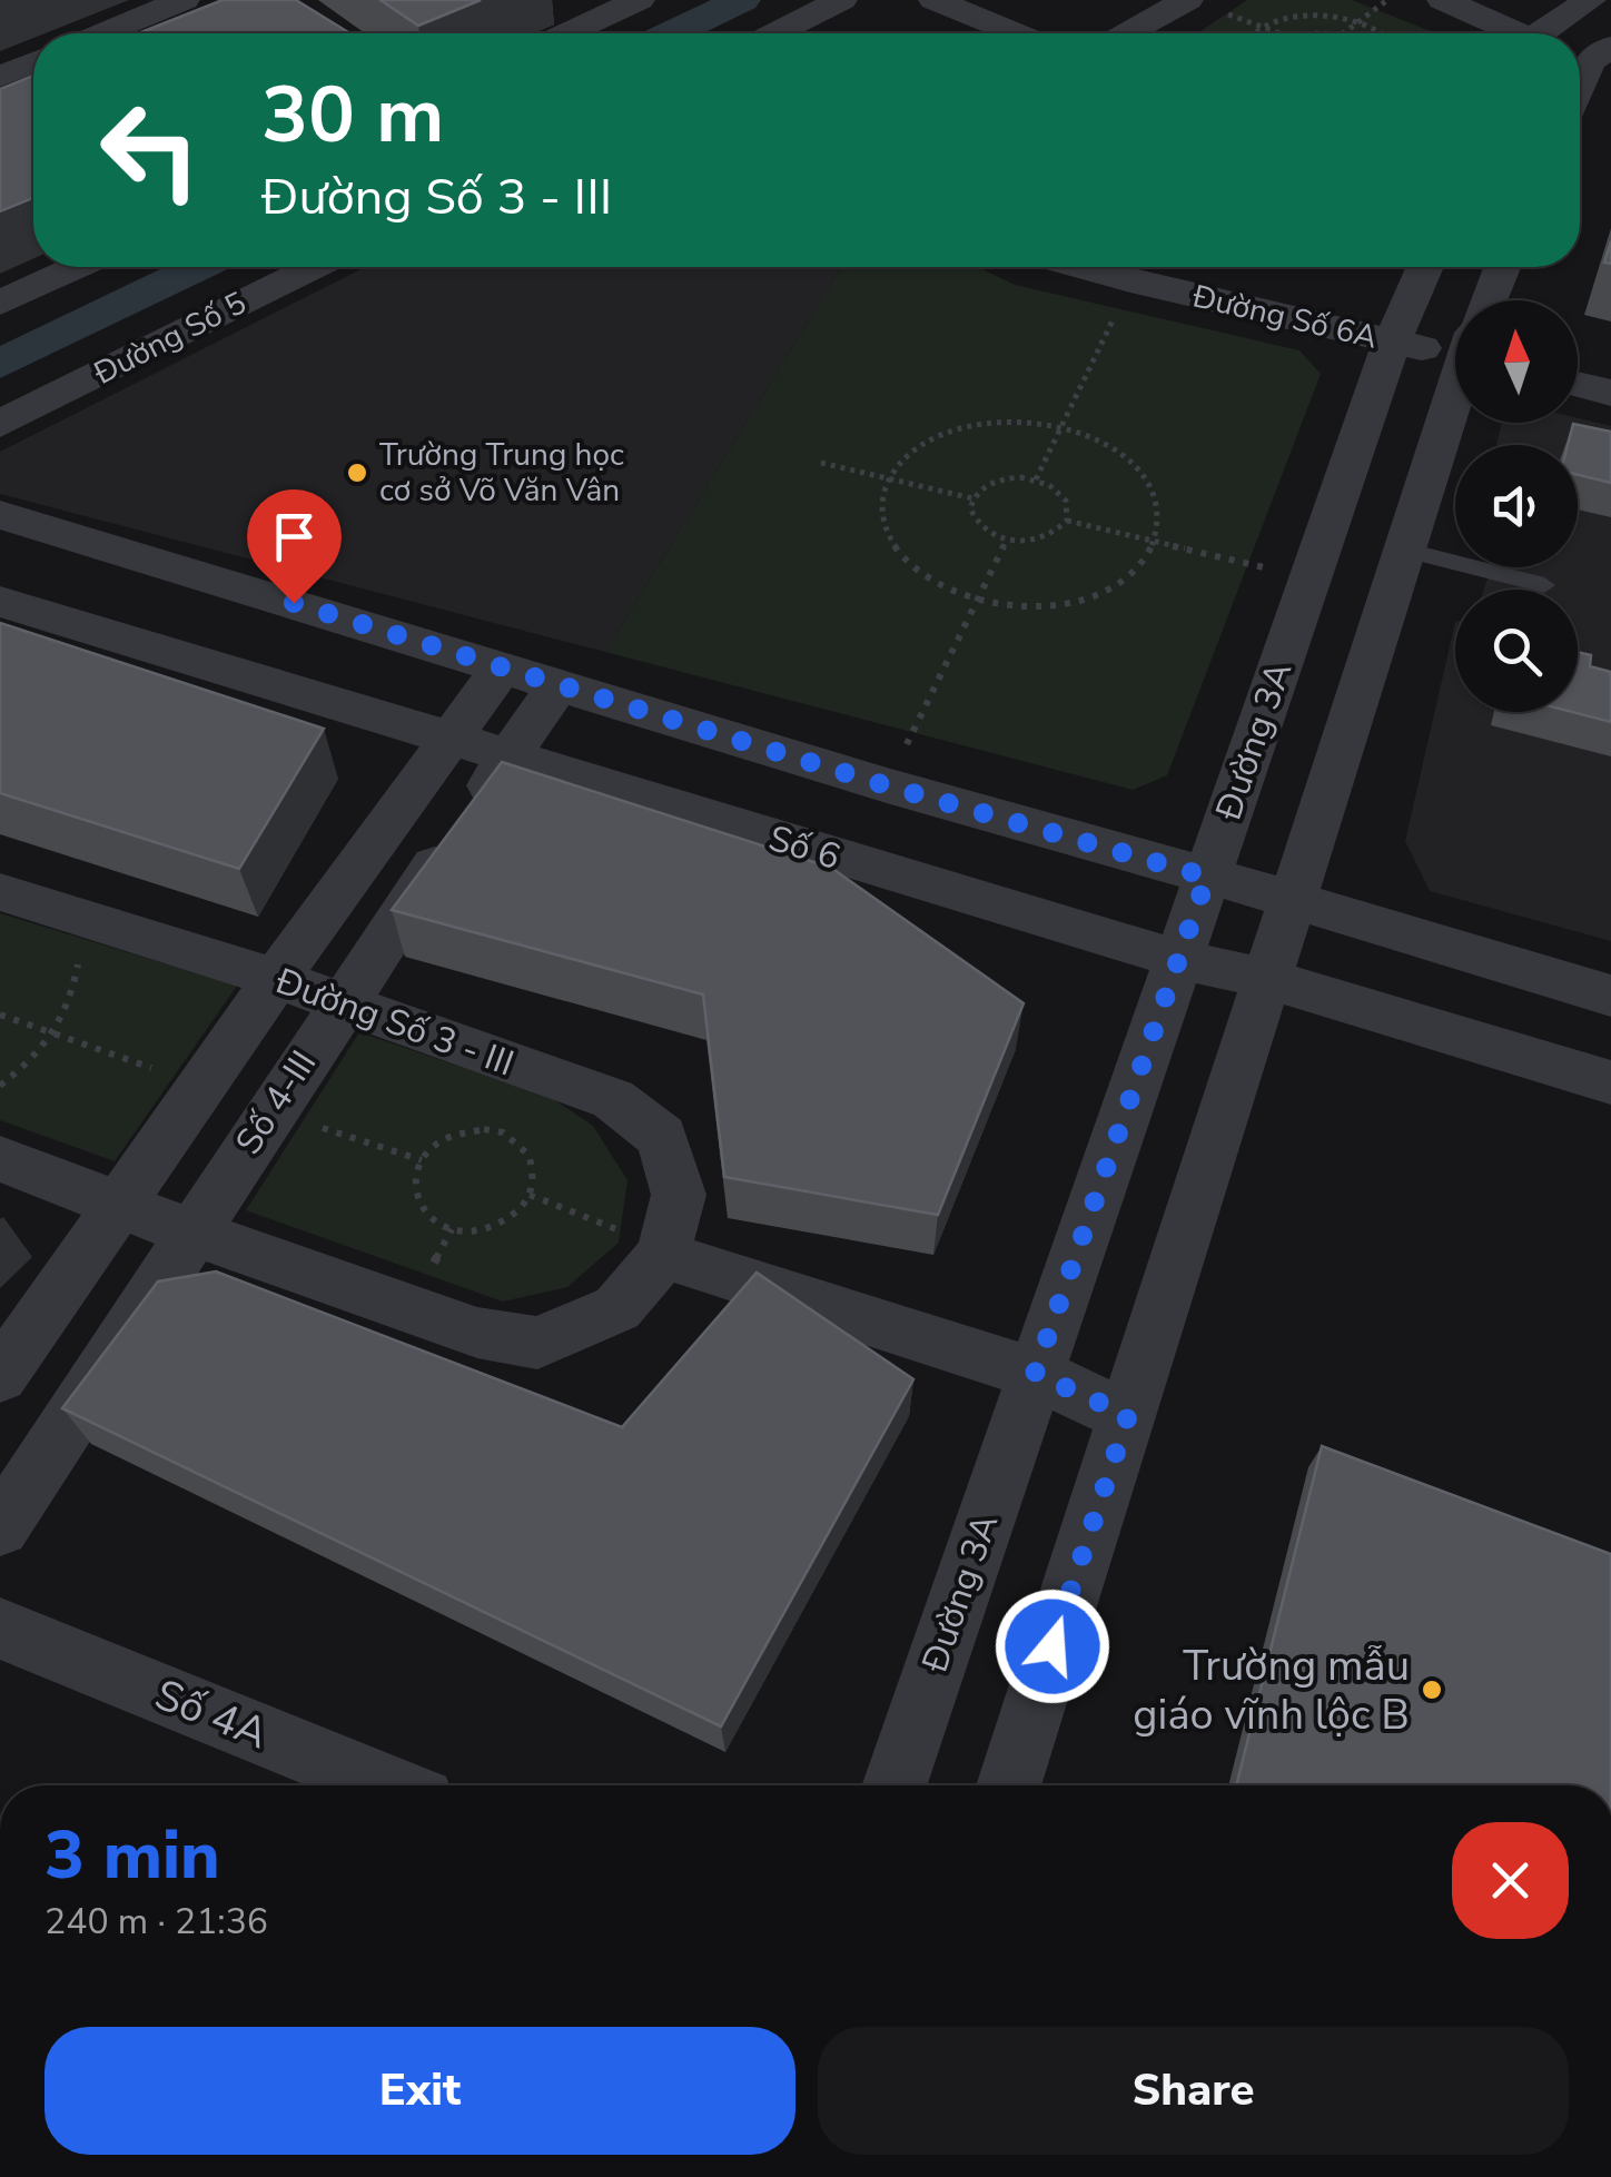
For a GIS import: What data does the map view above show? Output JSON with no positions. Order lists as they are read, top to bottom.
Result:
{
  "streets": {
    "street": [
      "Đường Số 6A",
      "Đường Số 5",
      "Đường 3A",
      "Số 6",
      "Đường Số 3 - III",
      "Số 4-III",
      "Số 4A"
    ]
  },
  "crossings": [
    ["Đường Số 6A", "Đường 3A"],
    ["Đường 3A", "Số 6"],
    ["Số 6", "Số 4-III"],
    ["Đường Số 3 - III", "Số 4-III"]
  ],
  "places": ["Trường Trung học cơ sở Võ Văn Vân", "Trường mẫu giáo vĩnh lộc B"],
  "north": "top",
  "page": {
    "turn": ["30 m", "Đường Số 3 - III"],
    "heading": ["3 min", "240 m · 21:36"],
    "buttons": ["Exit", "Share"]
  }
}
